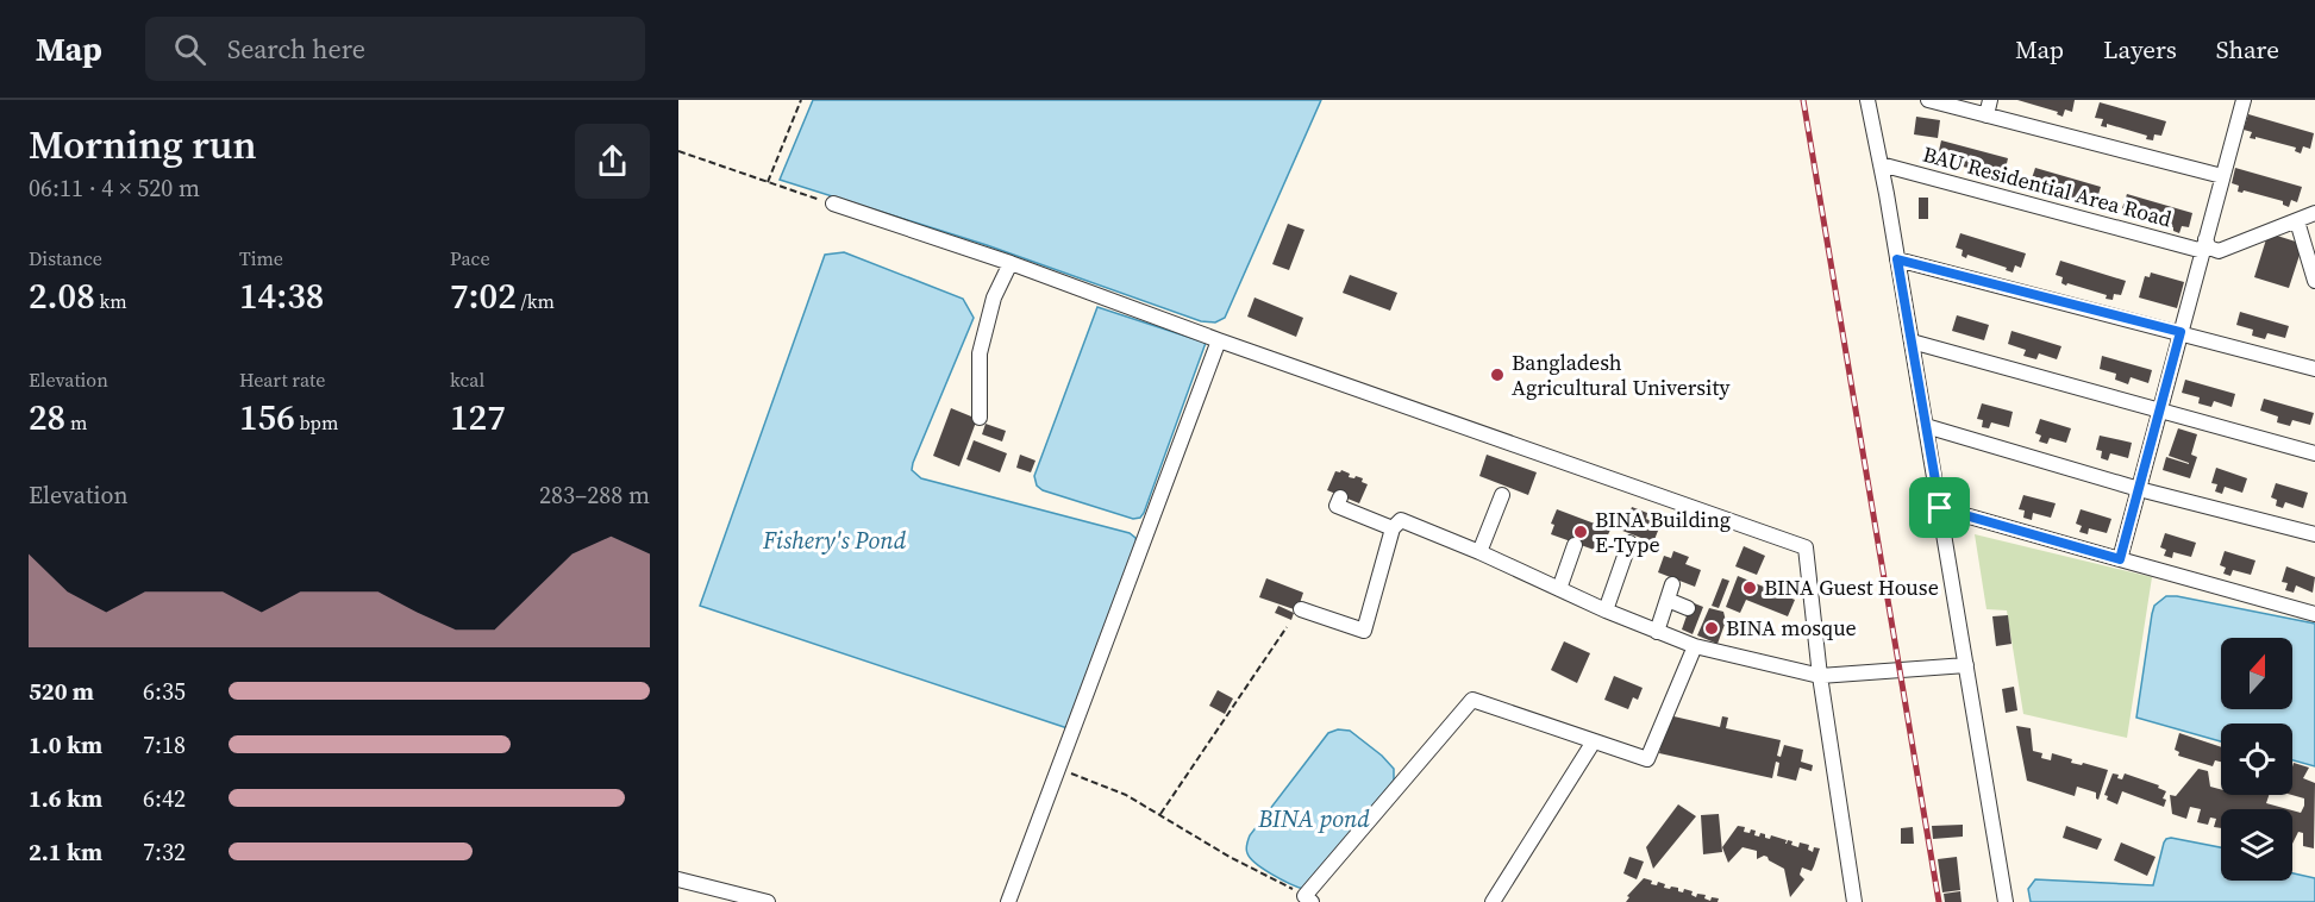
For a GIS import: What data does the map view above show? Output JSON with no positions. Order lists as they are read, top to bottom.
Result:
{
  "streets": {
    "street": ["BAU Residential Area Road"]
  },
  "water": ["Fishery's Pond", "BINA pond"],
  "places": [
    "Bangladesh Agricultural University",
    "BINA Building E-Type",
    "BINA Guest House",
    "BINA mosque"
  ],
  "north": "top",
  "page": {
    "header": "Map",
    "search": "Search here",
    "nav": ["Map", "Layers", "Share"],
    "heading": ["Morning run", "06:11 · 4 × 520 m"],
    "stats": [
      ["Distance", "2.08 km"],
      ["Time", "14:38"],
      ["Pace", "7:02 /km"],
      ["Elevation", "28 m"],
      ["Heart rate", "156 bpm"],
      ["kcal", "127"]
    ],
    "chart": ["Elevation", "283–288 m"],
    "list": [
      {
        "name": "520 m",
        "note": "6:35"
      },
      {
        "name": "1.0 km",
        "note": "7:18"
      },
      {
        "name": "1.6 km",
        "note": "6:42"
      },
      {
        "name": "2.1 km",
        "note": "7:32"
      }
    ]
  }
}
